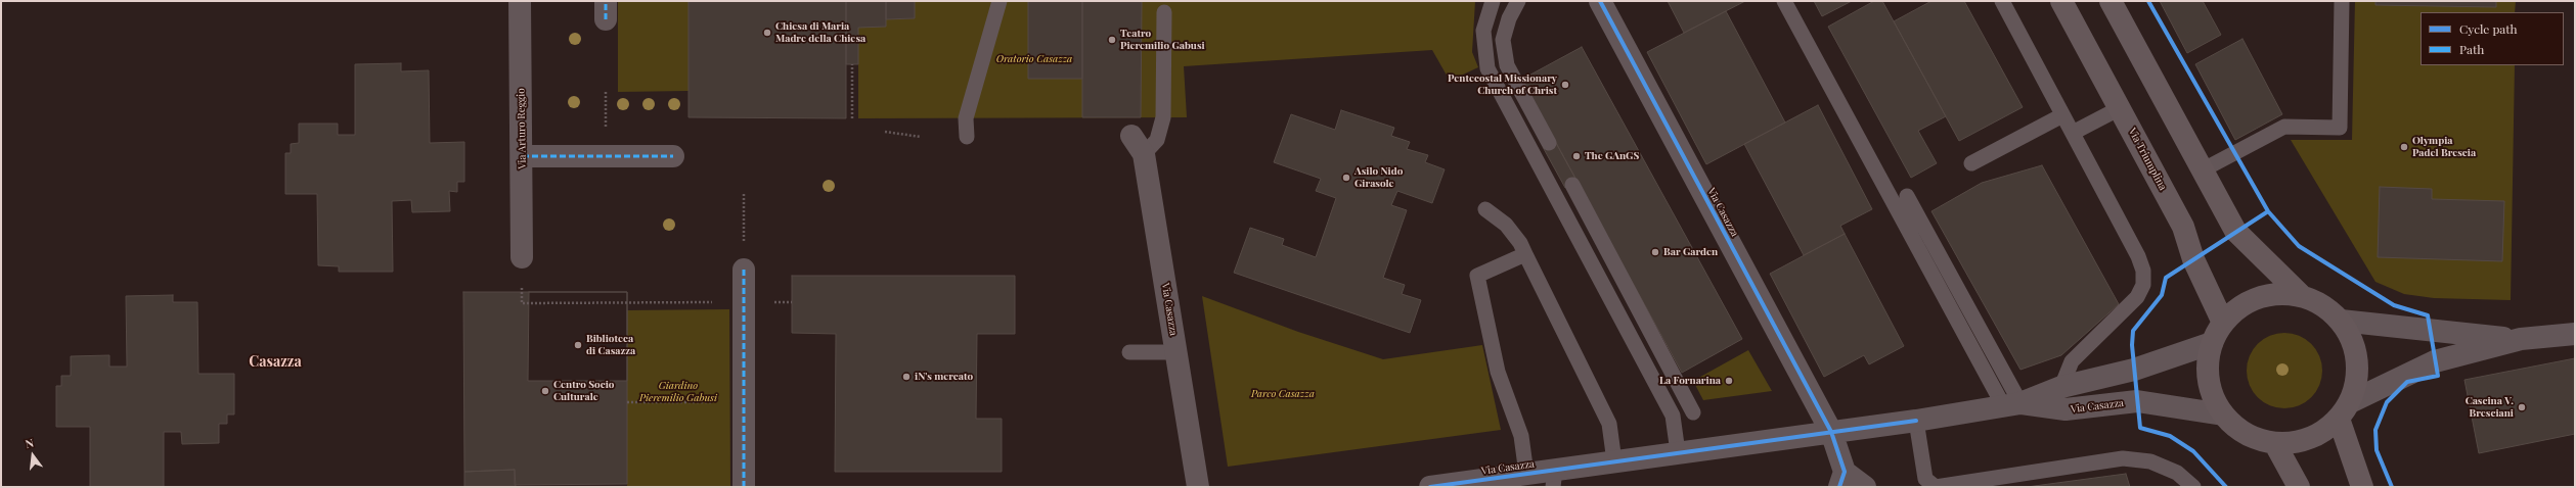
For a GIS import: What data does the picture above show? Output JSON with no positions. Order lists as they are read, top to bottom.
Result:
{
  "streets": {
    "main road": ["Via Triumplina"],
    "street": ["Via Arturo Reggio", "Via Casazza"]
  },
  "districts": ["Casazza"],
  "parks": ["Oratorio Casazza", "Giardino Pieremilio Gabusi", "Parco Casazza"],
  "places": [
    "Chiesa di Maria Madre della Chiesa",
    "Teatro Pieremilio Gabusi",
    "Pentecostal Missionary Church of Christ",
    "Olympia Padel Brescia",
    "The GAnGS",
    "Asilo Nido Girasole",
    "Bar Garden",
    "Biblioteca di Casazza",
    "iN's mercato",
    "La Fornarina",
    "Centro Socio Culturale",
    "Cascina V. Bresciani"
  ],
  "legend": ["Cycle path", "Path"],
  "north": "top"
}
